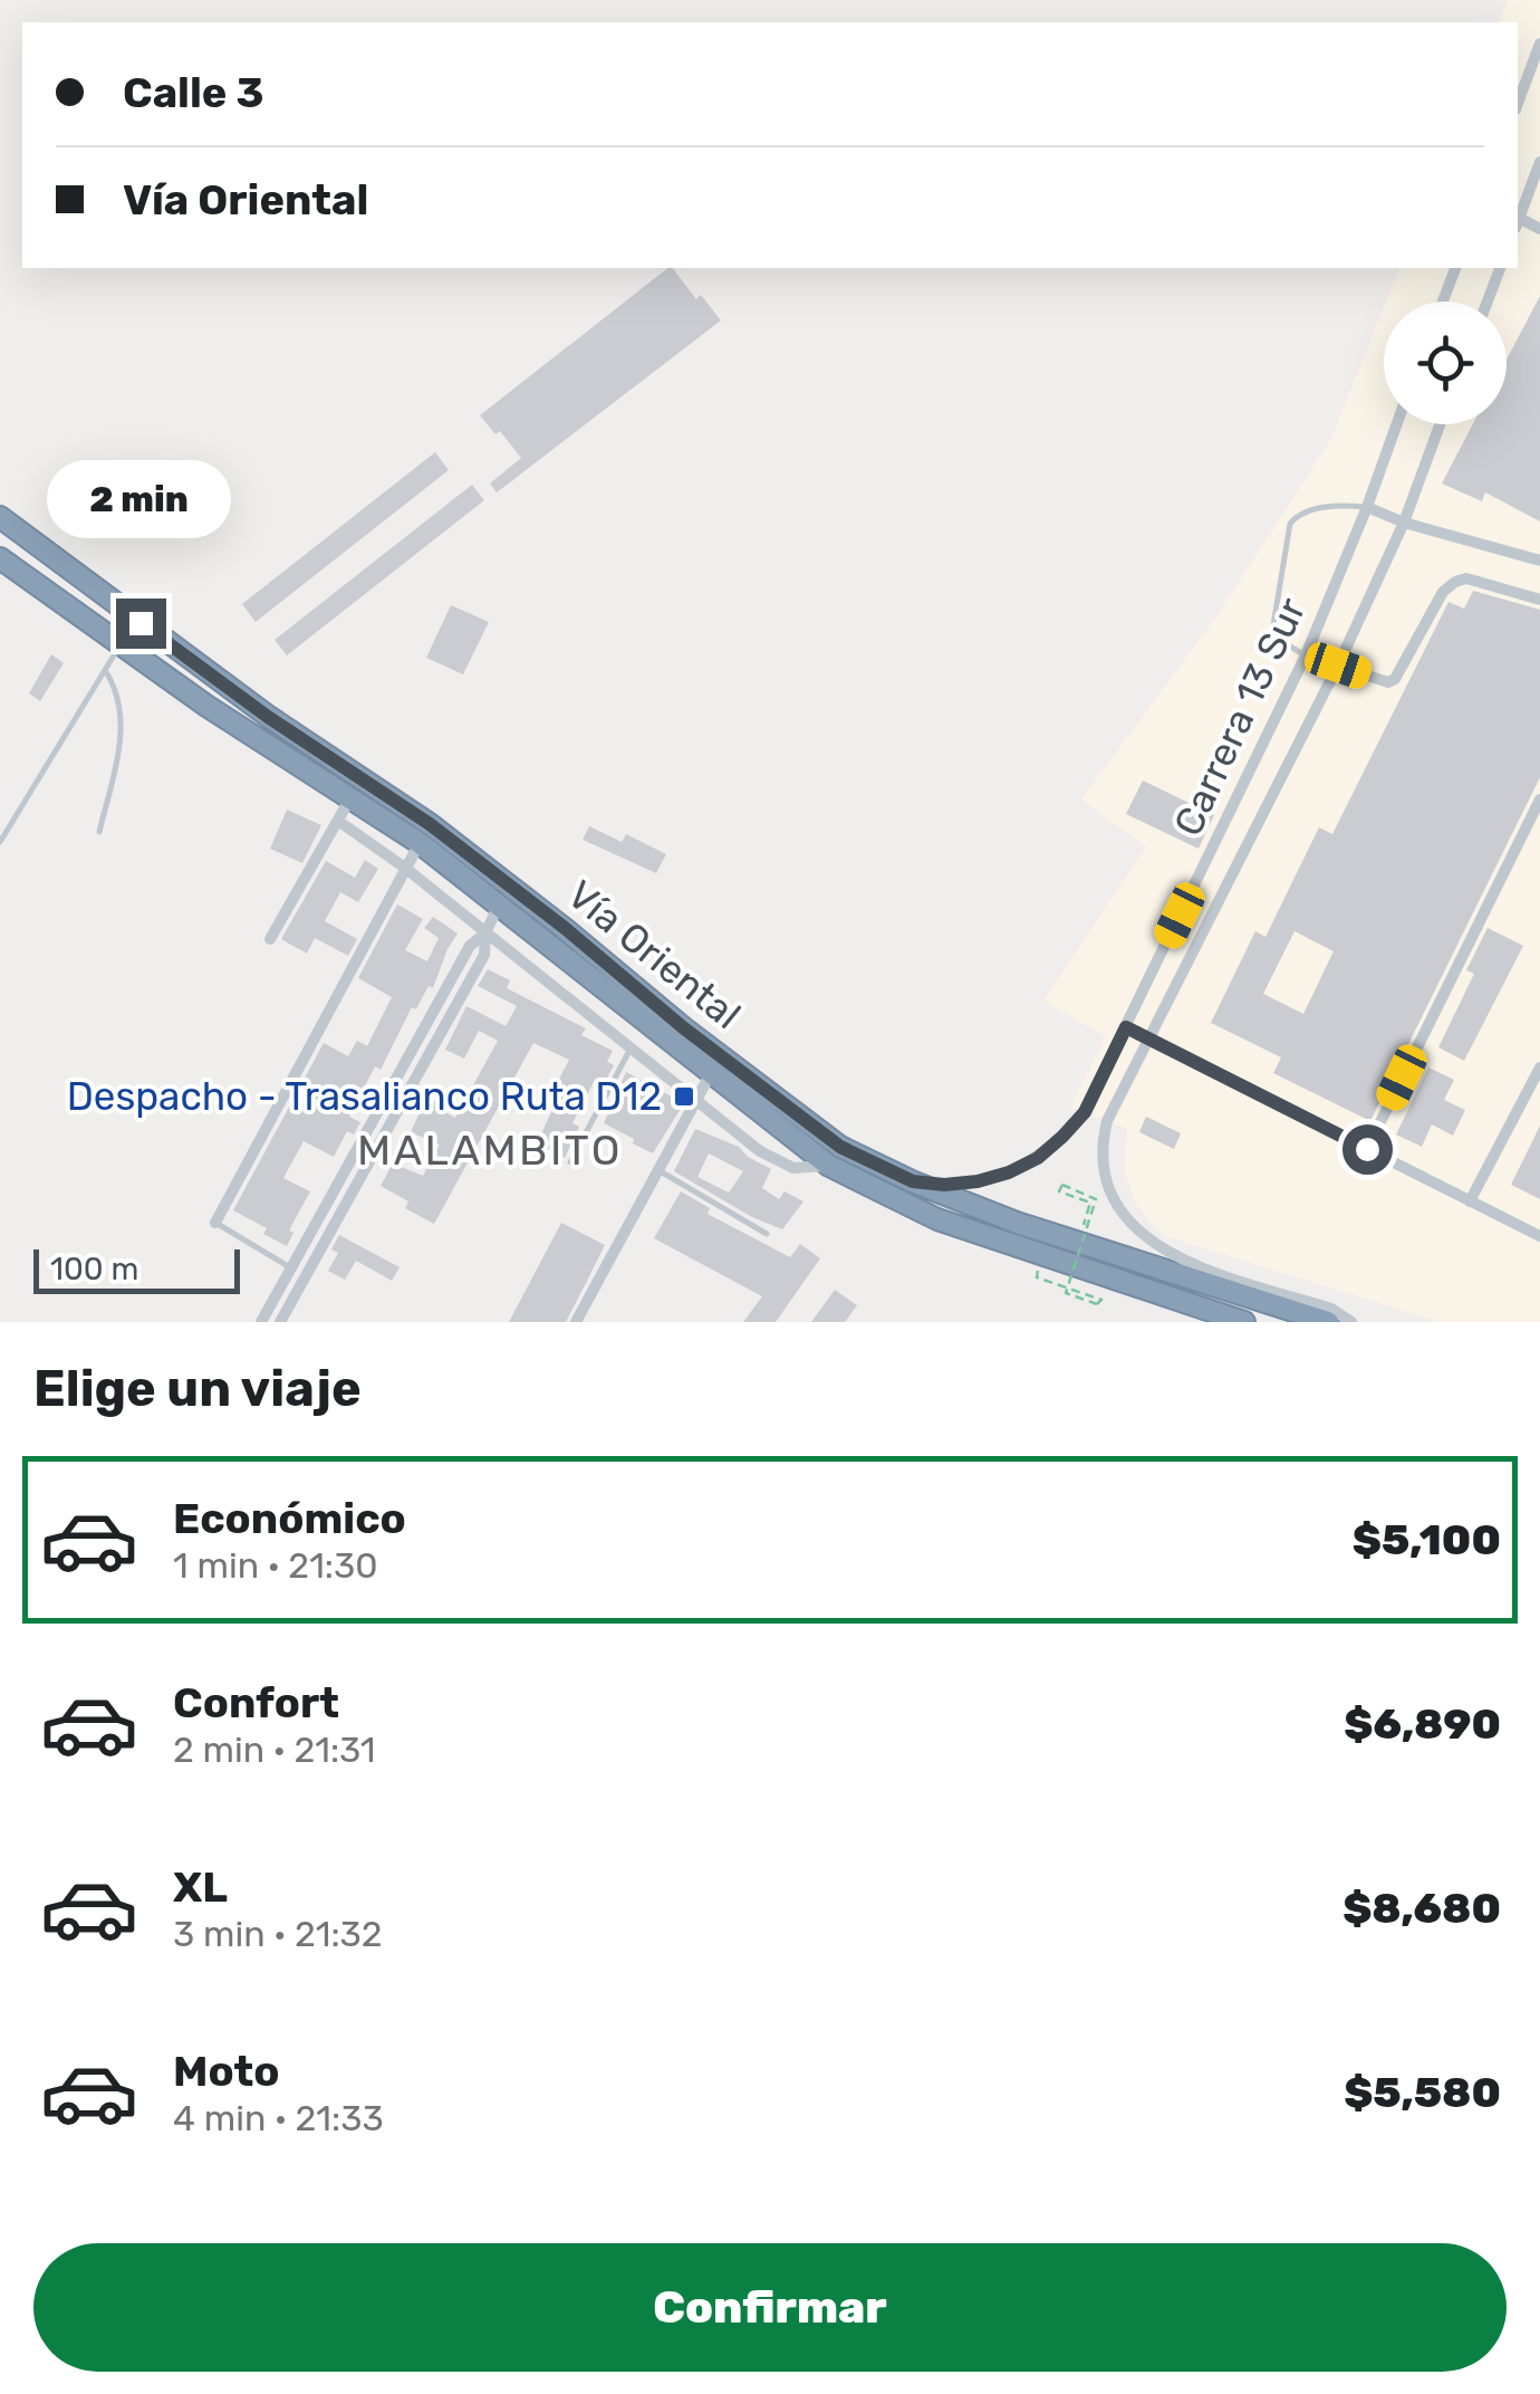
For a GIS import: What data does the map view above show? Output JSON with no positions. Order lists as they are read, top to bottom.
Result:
{
  "streets": {
    "highway": ["Vía Oriental"],
    "street": ["Carrera 13 Sur"]
  },
  "crossings": [
    ["Carrera 13 Sur", "Vía Oriental"]
  ],
  "districts": ["MALAMBITO"],
  "places": {
    "transit": ["Despacho - Trasalianco Ruta D12"]
  },
  "scale_bar": "100 m",
  "page": {
    "banner": ["Calle 3", "Vía Oriental"],
    "bubble": "2 min",
    "scale": "100 m",
    "heading": "Elige un viaje",
    "list": [
      {
        "name": "Económico",
        "note": "1 min · 21:30",
        "value": "$5,100"
      },
      {
        "name": "Confort",
        "note": "2 min · 21:31",
        "value": "$6,890"
      },
      {
        "name": "XL",
        "note": "3 min · 21:32",
        "value": "$8,680"
      },
      {
        "name": "Moto",
        "note": "4 min · 21:33",
        "value": "$5,580"
      }
    ],
    "buttons": "Confirmar"
  }
}
